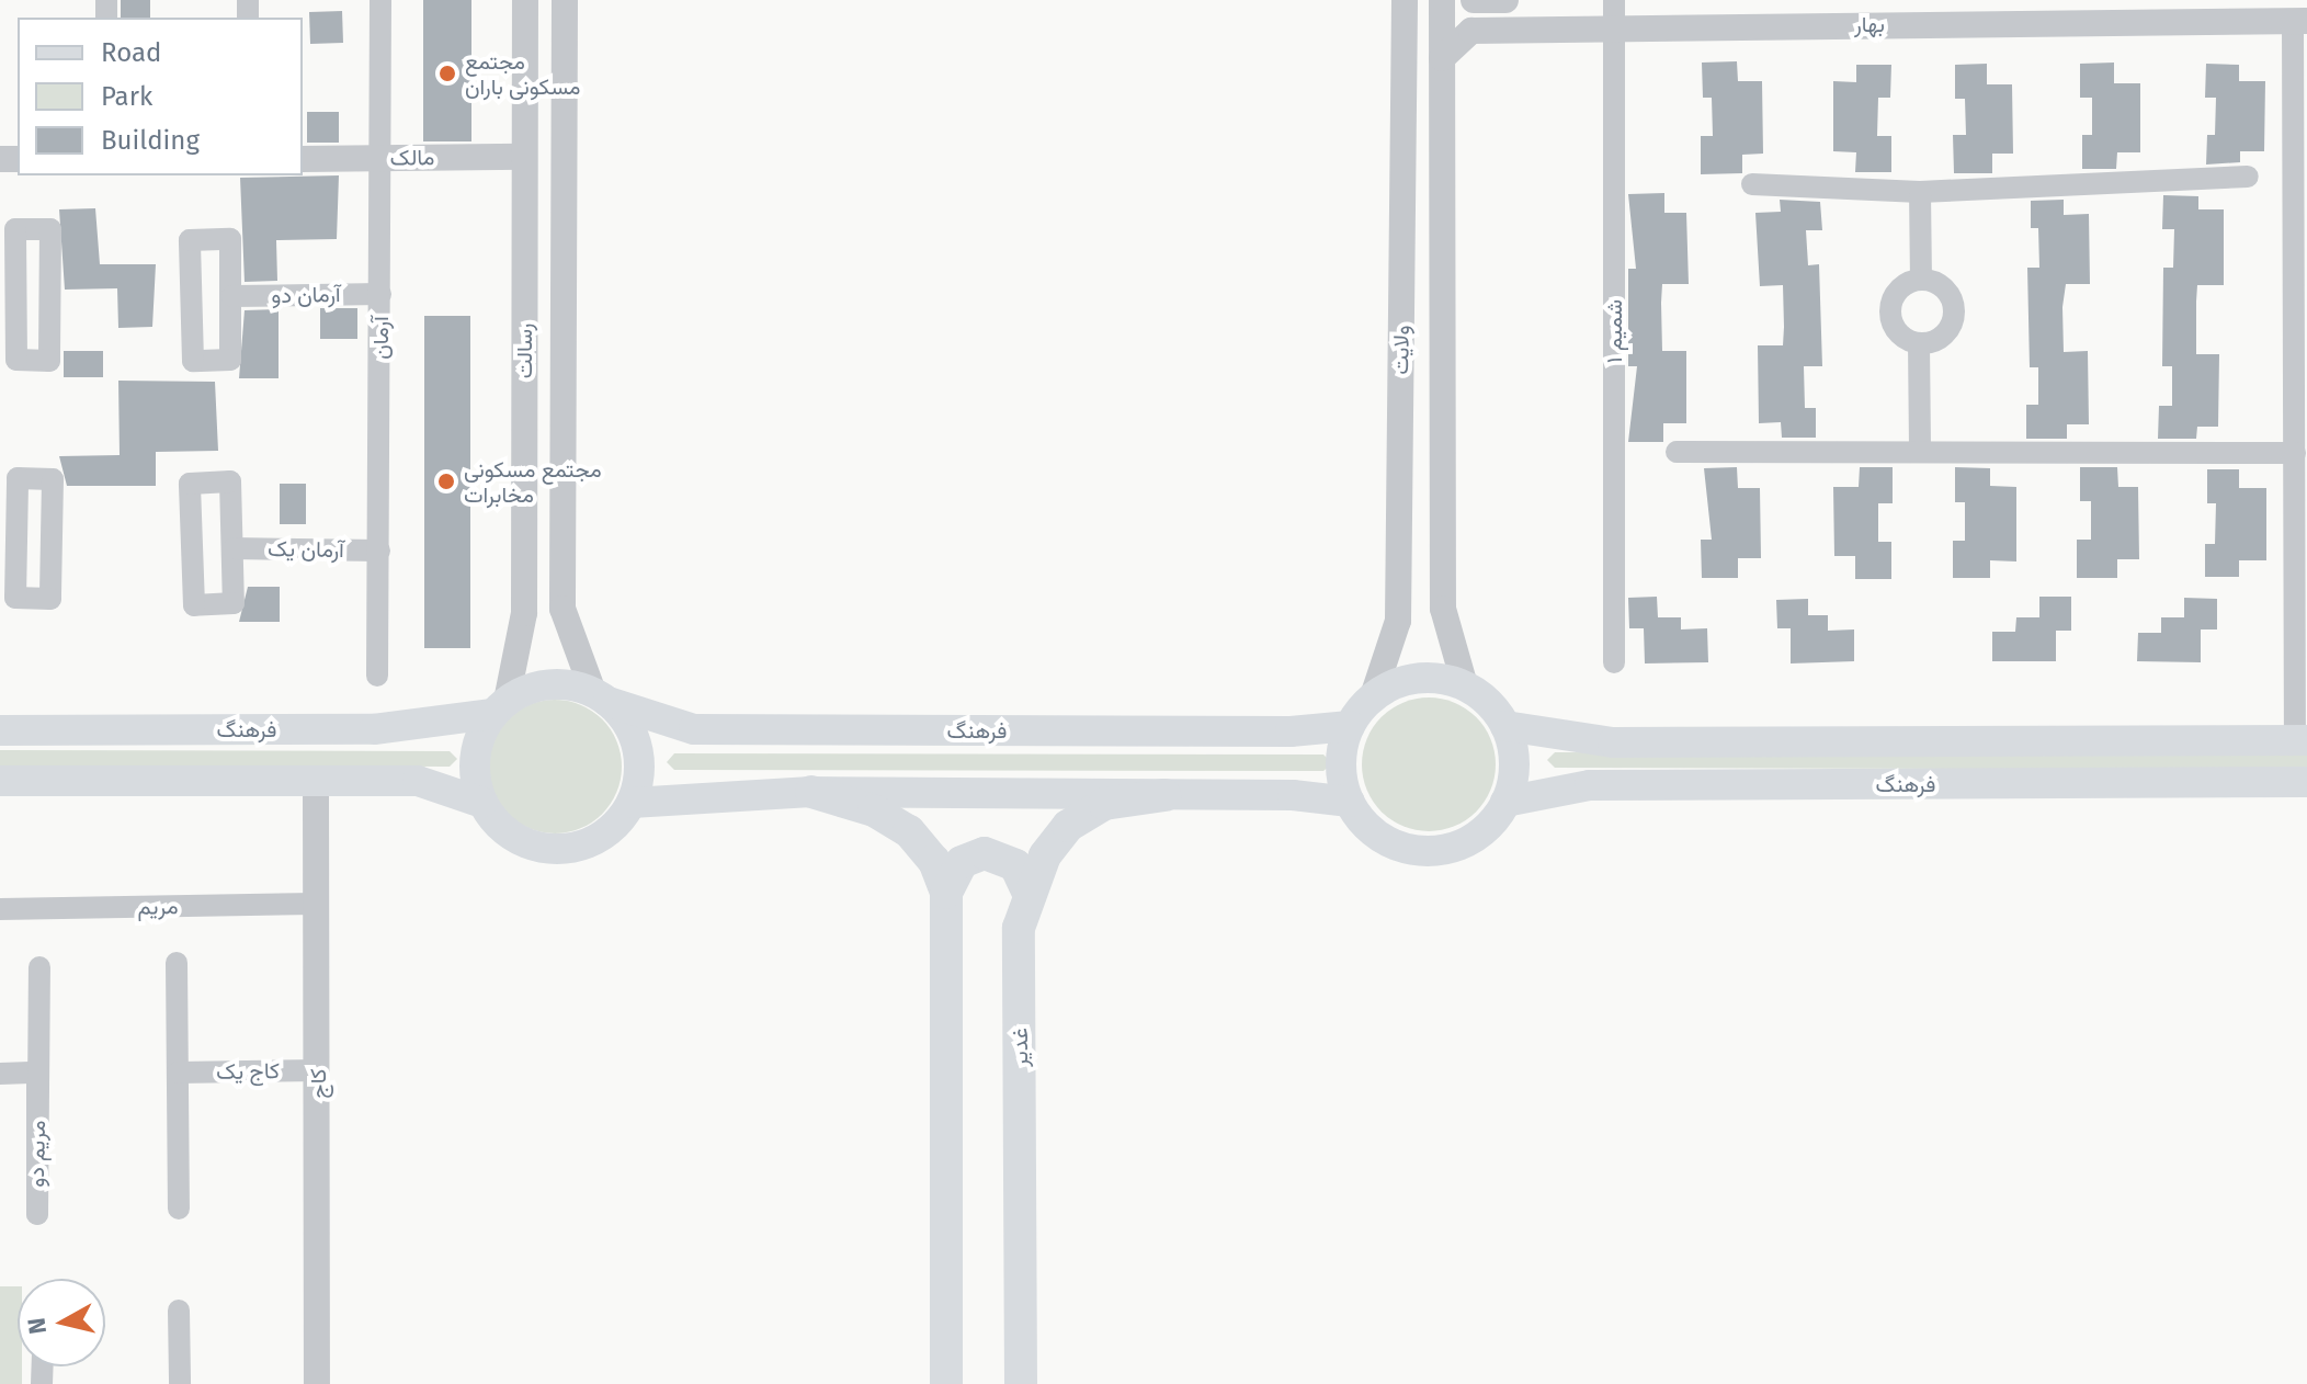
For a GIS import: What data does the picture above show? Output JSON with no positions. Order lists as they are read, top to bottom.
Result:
{
  "streets": {
    "main road": ["فرهنگ", "غدیر"],
    "street": [
      "بهار",
      "مالک",
      "آرمان دو",
      "شمیم ۱",
      "آرمان",
      "ولایت",
      "رسالت",
      "آرمان یک",
      "مریم",
      "کاج یک",
      "کاج",
      "مریم دو"
    ]
  },
  "crossings": [
    ["بهار", "شمیم ۱"],
    ["بهار", "ولایت"],
    ["مالک", "آرمان"],
    ["مالک", "رسالت"],
    ["آرمان دو", "آرمان"],
    ["آرمان", "آرمان یک"],
    ["ولایت", "فرهنگ"],
    ["رسالت", "فرهنگ"],
    ["مریم", "کاج"],
    ["کاج یک", "کاج"]
  ],
  "places": ["مجتمع مسکونی باران", "مجتمع مسکونی مخابرات"],
  "legend": ["Road", "Park", "Building"],
  "north": "left"
}
